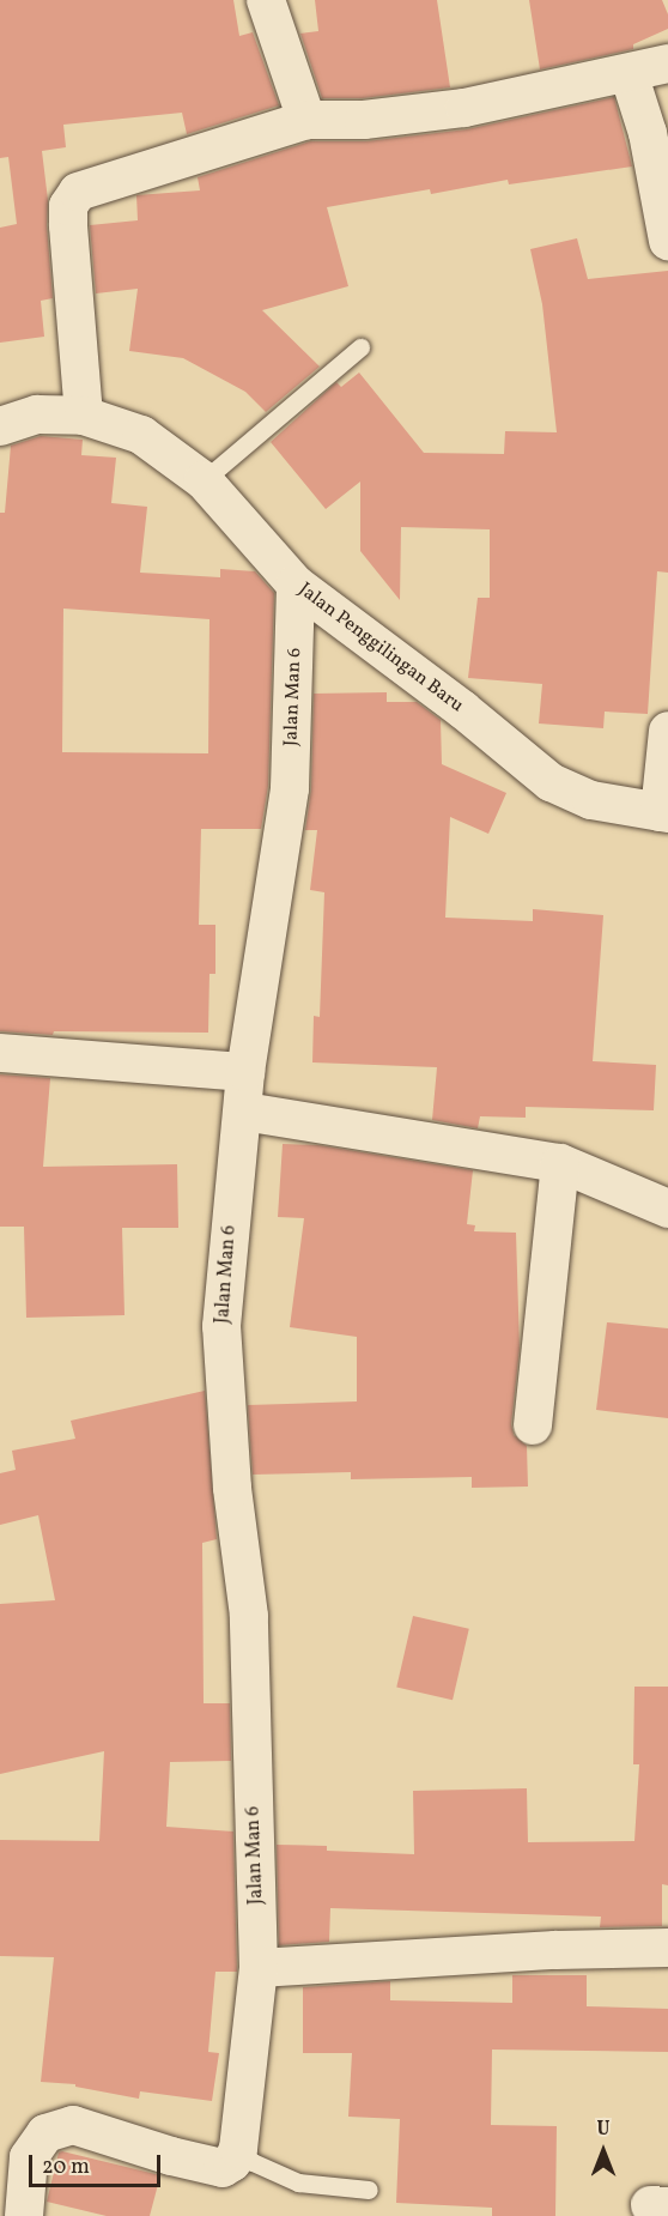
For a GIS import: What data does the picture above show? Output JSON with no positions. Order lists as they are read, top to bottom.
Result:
{
  "streets": {
    "street": ["Jalan Penggilingan Baru", "Jalan Man 6"]
  },
  "crossings": [
    ["Jalan Penggilingan Baru", "Jalan Man 6"]
  ],
  "scale_bar": "20 m",
  "north": "top"
}
